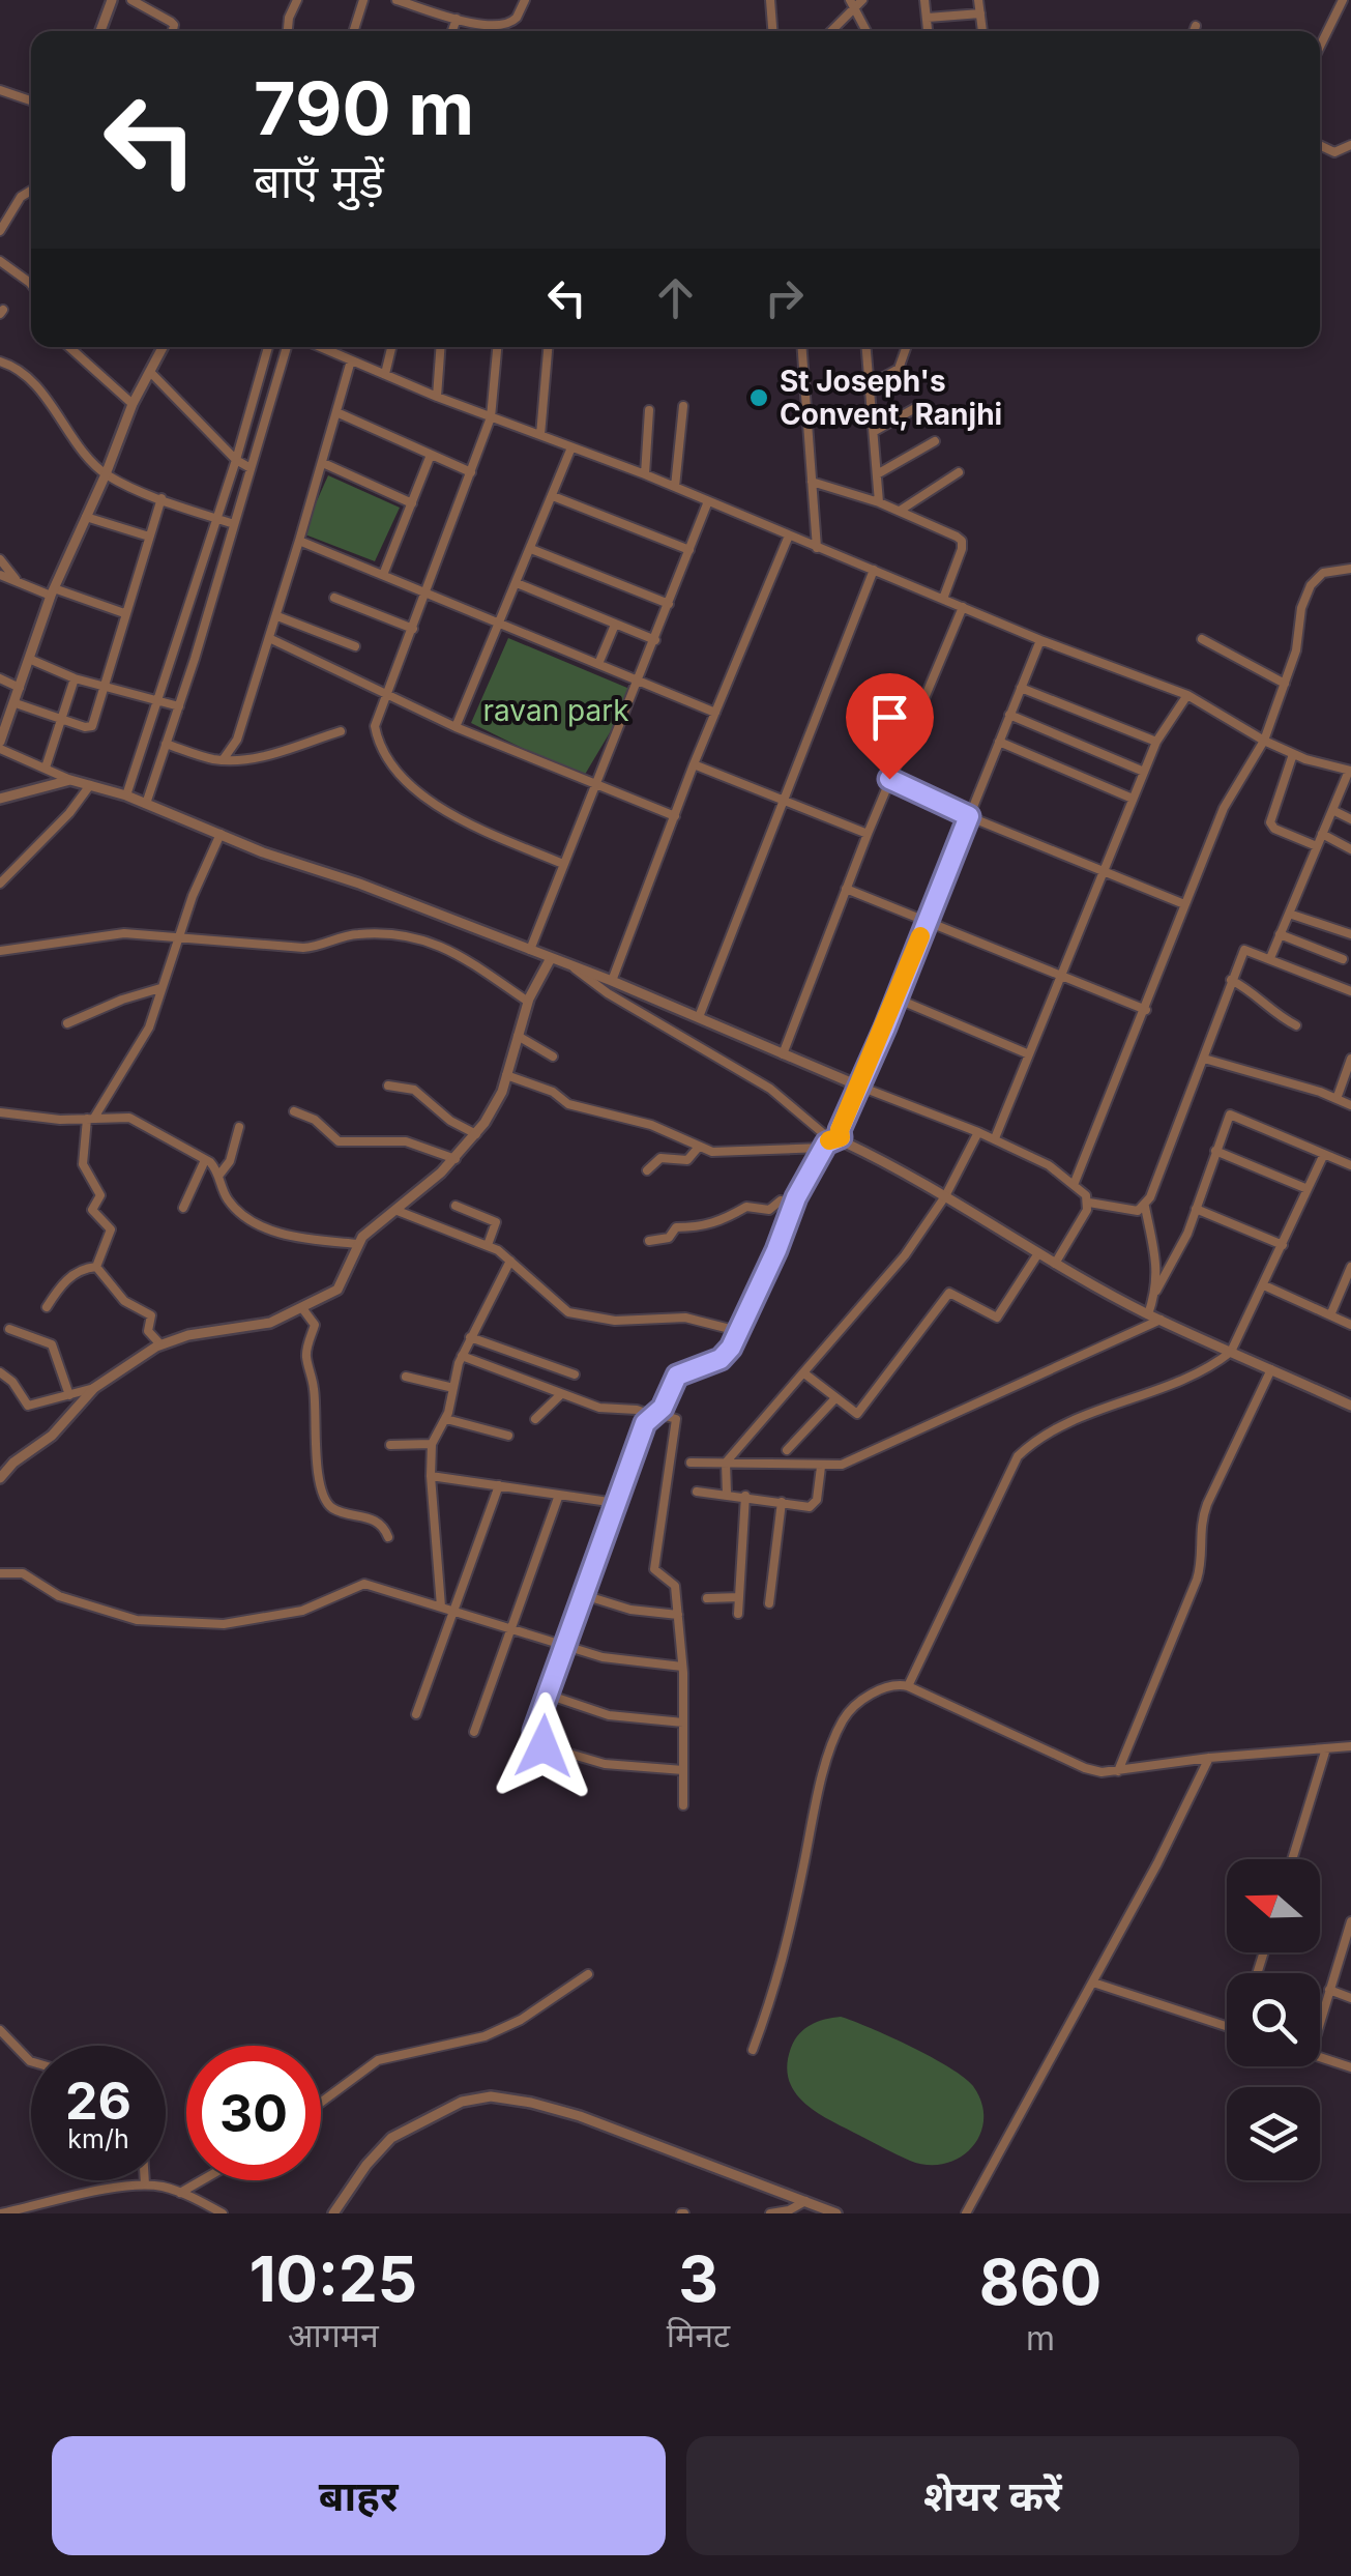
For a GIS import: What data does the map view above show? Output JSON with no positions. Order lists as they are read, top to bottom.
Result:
{
  "parks": ["ravan park"],
  "places": ["St Joseph's Convent, Ranjhi"],
  "north": "left",
  "page": {
    "turn": ["790 m", "बाएँ मुड़ें"],
    "speed": "26 km/h",
    "limit": "30",
    "eta": [
      "10:25",
      "आगमन",
      "3",
      "मिनट",
      "860",
      "m"
    ],
    "buttons": ["बाहर", "शेयर करें"]
  }
}
